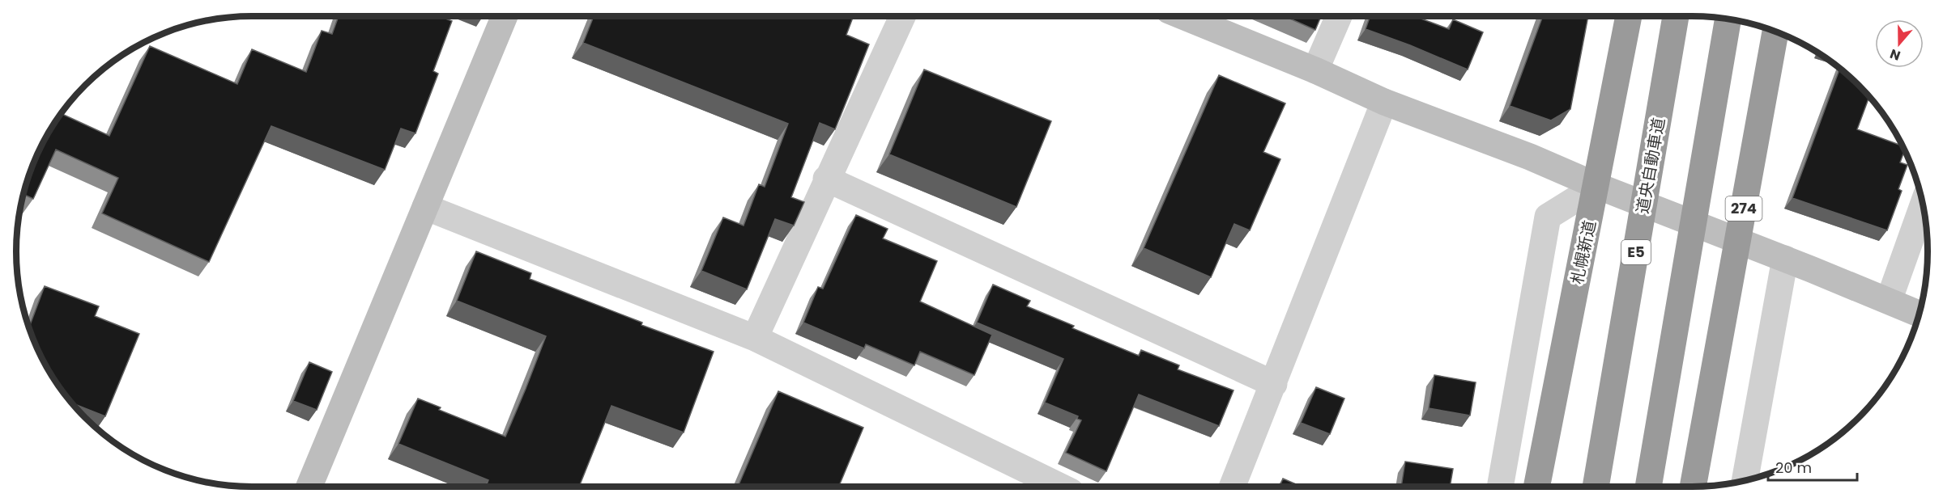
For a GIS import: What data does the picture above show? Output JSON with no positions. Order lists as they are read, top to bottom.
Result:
{
  "streets": {
    "highway": [
      "道央自動車道",
      "274",
      "札幌新道",
      "E5"
    ]
  },
  "scale_bar": "20 m",
  "north": "bottom"
}
